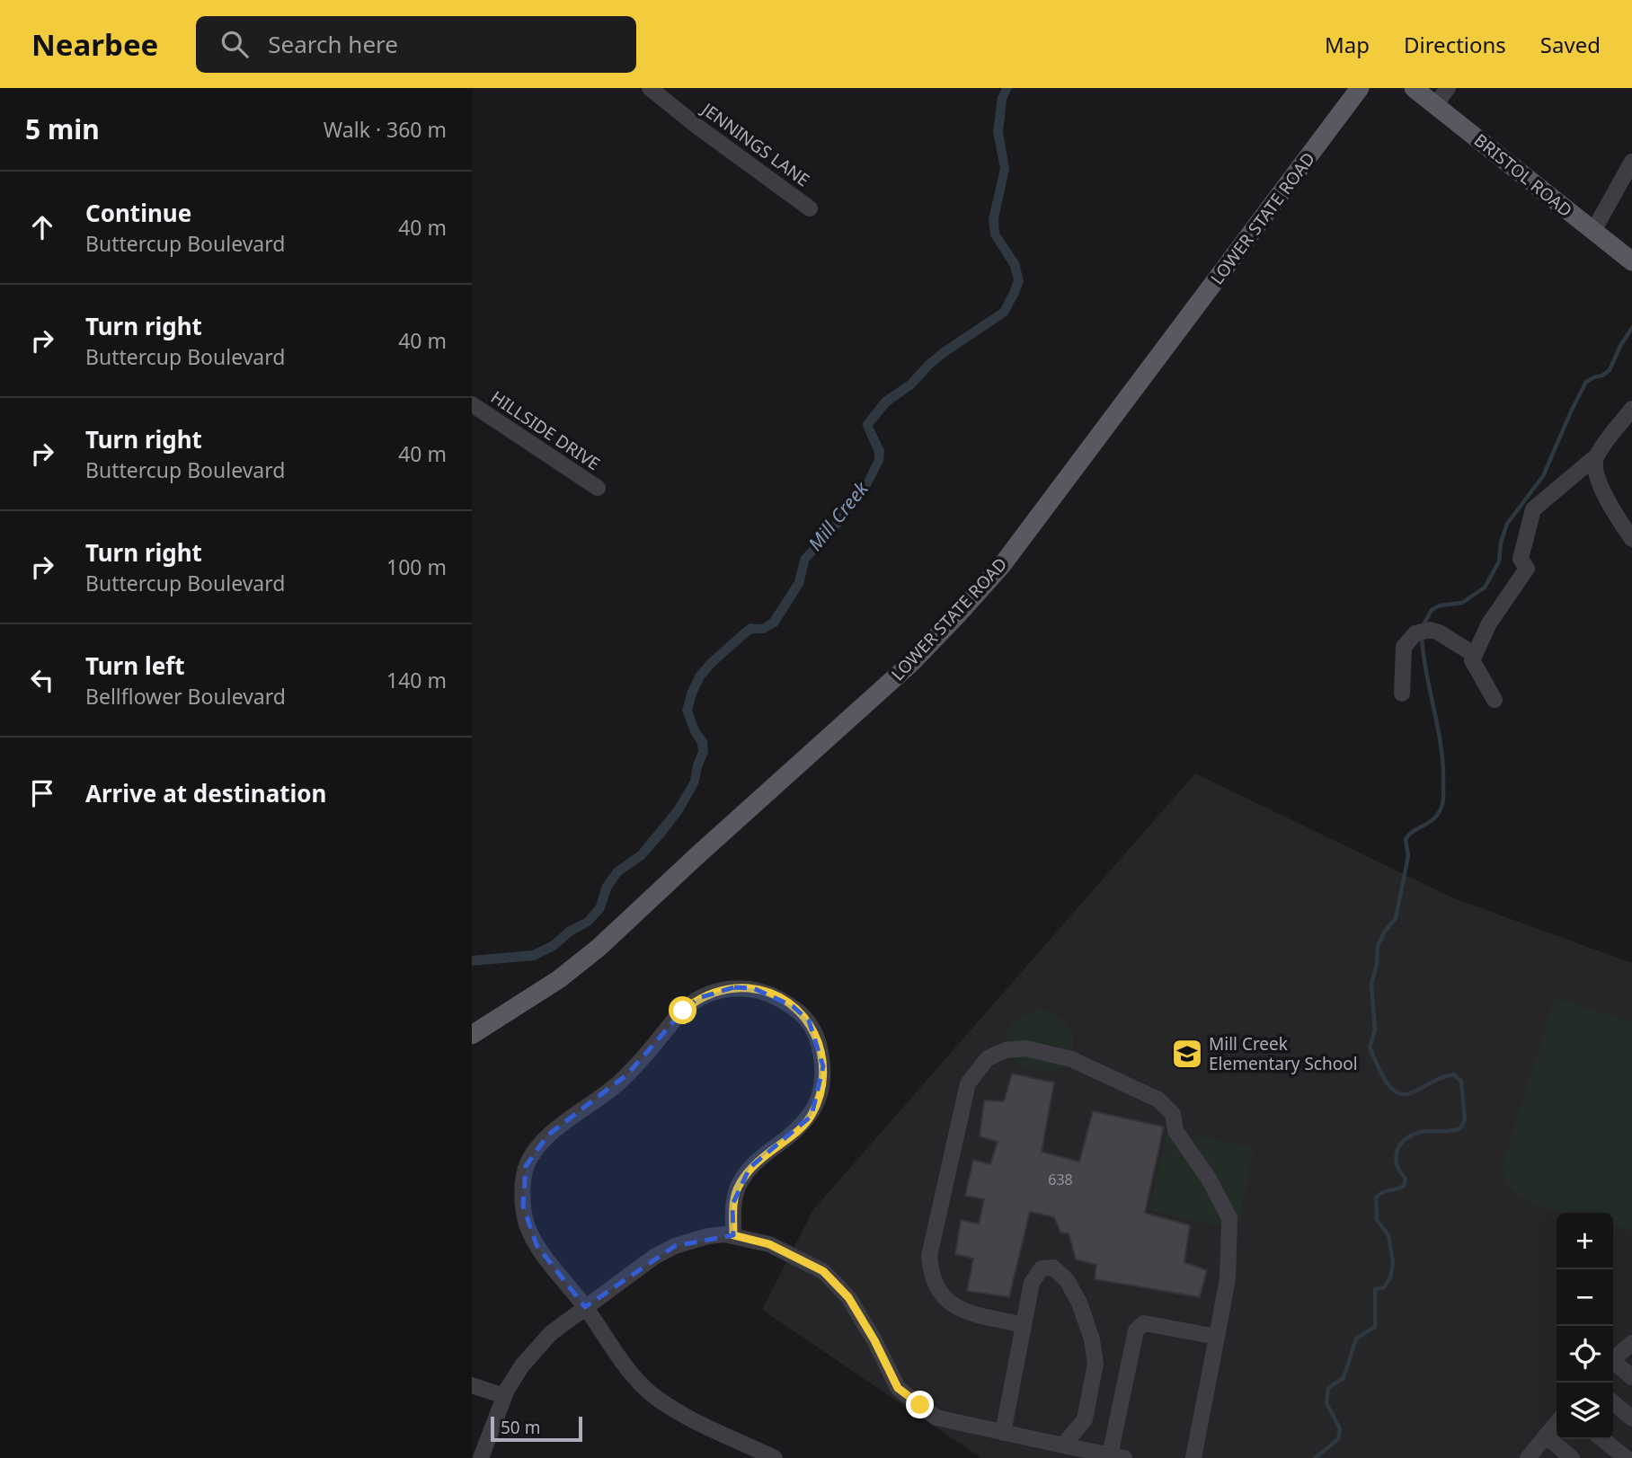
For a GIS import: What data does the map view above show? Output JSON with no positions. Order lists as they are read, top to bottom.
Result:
{
  "streets": {
    "main road": ["BRISTOL ROAD", "LOWER STATE ROAD"],
    "street": ["JENNINGS LANE", "HILLSIDE DRIVE"]
  },
  "water": ["Mill Creek"],
  "places": {
    "school or university": ["Mill Creek Elementary School"]
  },
  "house_numbers": ["638"],
  "scale_bar": "50 m",
  "page": {
    "header": "Nearbee",
    "search": "Search here",
    "nav": ["Map", "Directions", "Saved"],
    "heading": ["5 min", "Walk · 360 m"],
    "list": [
      ["Continue", "Buttercup Boulevard", "40 m"],
      ["Turn right", "Buttercup Boulevard", "40 m"],
      ["Turn right", "Buttercup Boulevard", "40 m"],
      ["Turn right", "Buttercup Boulevard", "100 m"],
      ["Turn left", "Bellflower Boulevard", "140 m"],
      "Arrive at destination"
    ],
    "map_buttons": ["+", "−"],
    "scale": "50 m"
  }
}
